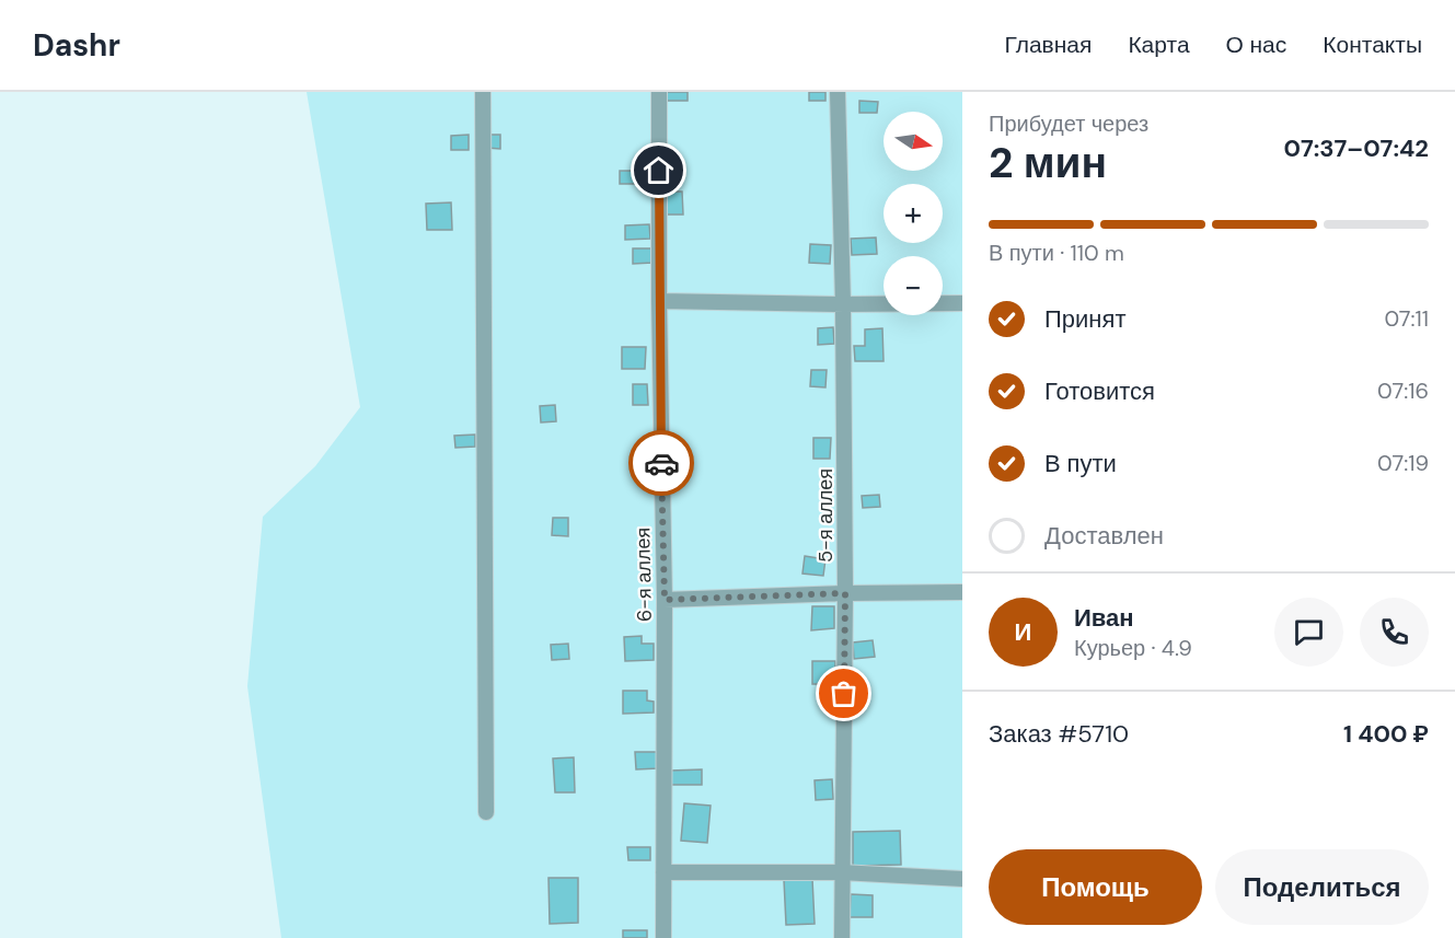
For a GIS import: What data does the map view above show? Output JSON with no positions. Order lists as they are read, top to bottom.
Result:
{
  "streets": {
    "street": ["5-я аллея", "6-я аллея"]
  },
  "north": "right",
  "page": {
    "header": "Dashr",
    "nav": [
      "Главная",
      "Карта",
      "О нас",
      "Контакты"
    ],
    "heading": ["2 мин", "Прибудет через", "07:37–07:42"],
    "panel": [
      "Иван",
      "Курьер · 4.9",
      "Заказ #5710",
      "1 400 ₽"
    ],
    "map_buttons": ["+", "−"],
    "bar": "В пути · 110 m",
    "list": [
      ["Принят", "07:11"],
      ["Готовится", "07:16"],
      ["В пути", "07:19"],
      "Доставлен"
    ],
    "round": "И",
    "buttons": ["Помощь", "Поделиться"]
  }
}
